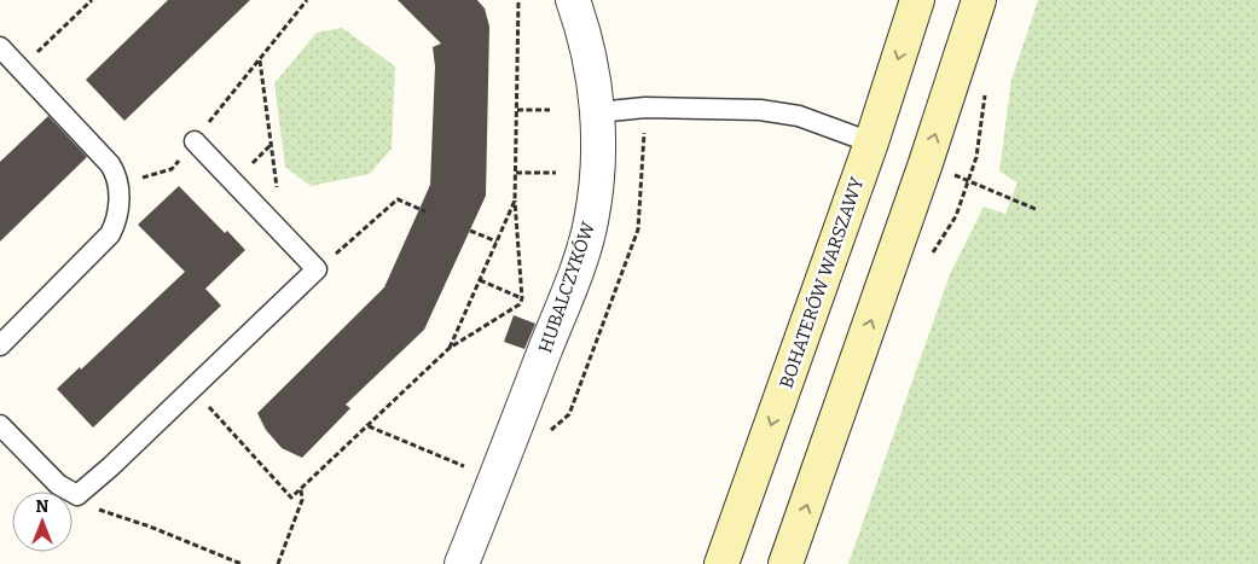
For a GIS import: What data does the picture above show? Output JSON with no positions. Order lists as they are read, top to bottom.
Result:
{
  "streets": {
    "main road": ["BOHATERÓW WARSZAWY"],
    "street": ["HUBALCZYKÓW"]
  },
  "north": "top"
}
